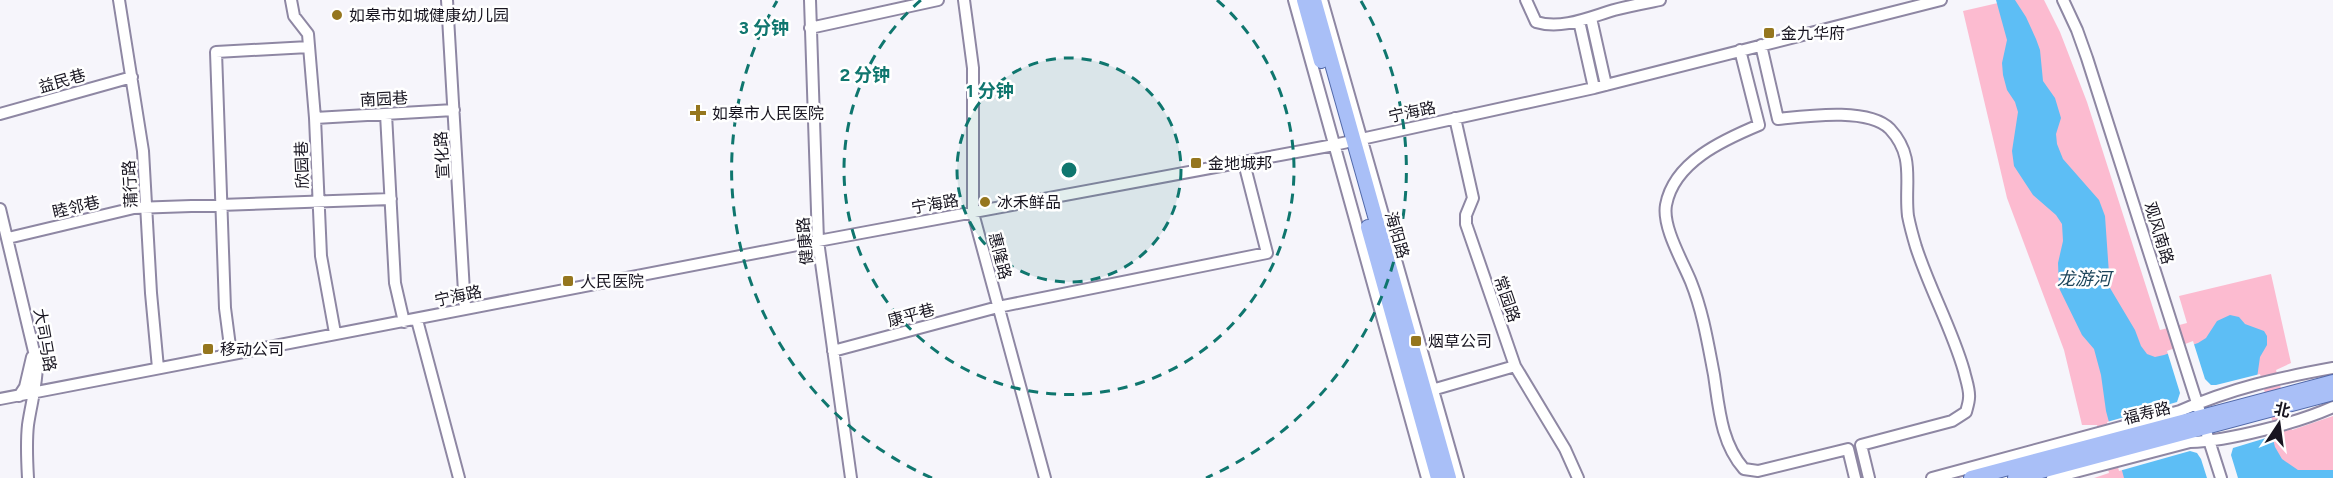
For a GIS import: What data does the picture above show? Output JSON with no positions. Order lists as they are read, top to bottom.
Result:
{
  "streets": {
    "main road": ["海阳路", "福寿路"],
    "street": [
      "益民巷",
      "南园巷",
      "宁海路",
      "宣化路",
      "欣园巷",
      "蒲行路",
      "睦邻巷",
      "观风南路",
      "健康路",
      "惠隆路",
      "常园路",
      "康平巷",
      "大司马路"
    ]
  },
  "crossings": [
    ["益民巷", "蒲行路"],
    ["南园巷", "宣化路"],
    ["南园巷", "欣园巷"],
    ["宁海路", "宣化路"],
    ["宁海路", "欣园巷"],
    ["宁海路", "蒲行路"],
    ["宁海路", "海阳路"],
    ["宁海路", "健康路"],
    ["宁海路", "惠隆路"],
    ["宁海路", "常园路"],
    ["宁海路", "康平巷"],
    ["宁海路", "大司马路"],
    ["欣园巷", "睦邻巷"],
    ["蒲行路", "睦邻巷"],
    ["睦邻巷", "大司马路"],
    ["观风南路", "福寿路"],
    ["健康路", "康平巷"],
    ["惠隆路", "康平巷"]
  ],
  "water": ["龙游河"],
  "places": {
    "other": ["如皋市如城健康幼儿园", "冰禾鲜品"],
    "transit": [
      "金九华府",
      "金地城邦",
      "人民医院",
      "烟草公司",
      "移动公司"
    ],
    "health": ["如皋市人民医院"]
  },
  "north": "top",
  "rings": ["3 分钟", "2 分钟", "1 分钟"]
}
